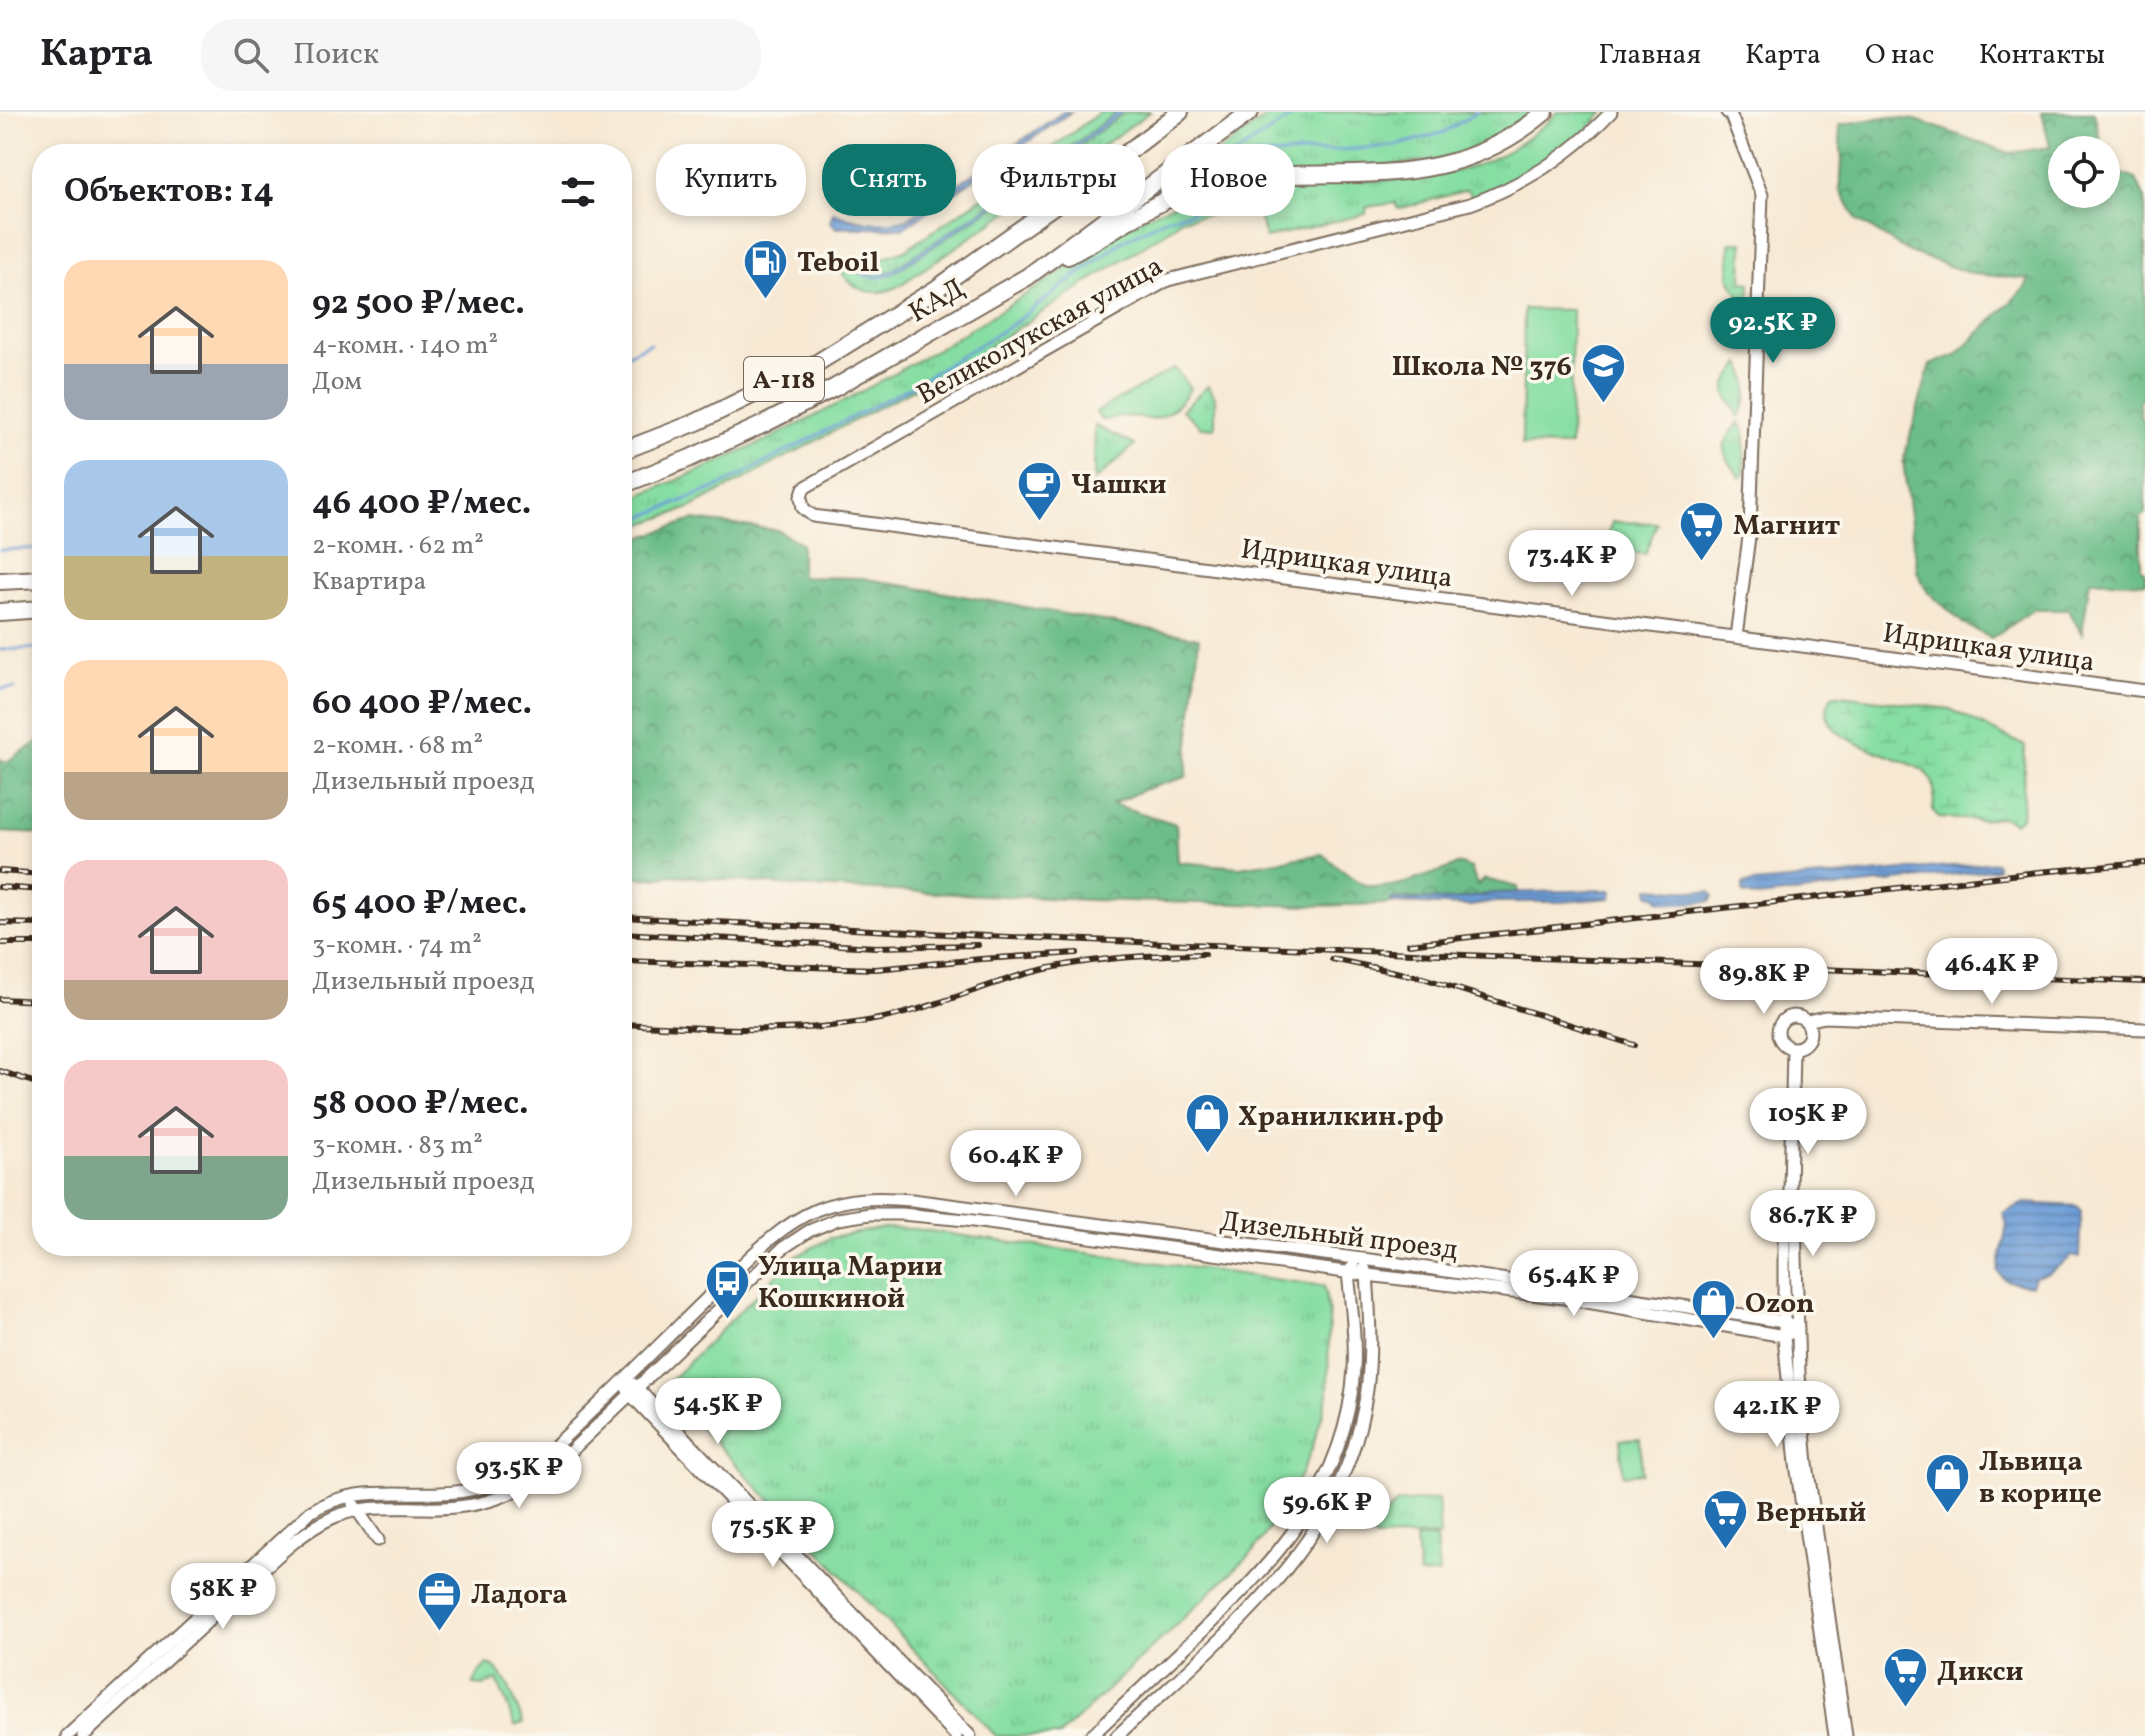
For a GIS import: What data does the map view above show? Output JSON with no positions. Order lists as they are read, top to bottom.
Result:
{
  "streets": {
    "highway": ["КАД", "А-118"],
    "street": ["Великолукская улица", "Идрицкая улица", "Дизельный проезд"]
  },
  "crossings": [
    ["Великолукская улица", "Идрицкая улица"]
  ],
  "places": {
    "fuel station": ["Teboil"],
    "school or university": ["Школа № 376"],
    "cafe": ["Чашки"],
    "supermarket": ["Магнит", "Верный", "Дикси"],
    "shop": ["Хранилкин.рф", "Ozon", "Львица в корице"],
    "bus stop": ["Улица Марии Кошкиной"],
    "office": ["Ладога"]
  },
  "page": {
    "header": "Карта",
    "search": "Поиск",
    "nav": [
      "Главная",
      "Карта",
      "О нас",
      "Контакты"
    ],
    "chip": [
      "Купить",
      "Снять",
      "Фильтры",
      "Новое"
    ],
    "heading": "Объектов: 14",
    "list": [
      {
        "name": "92 500 ₽/мес.",
        "note": "4-комн. · 140 m² · Дом"
      },
      {
        "name": "46 400 ₽/мес.",
        "note": "2-комн. · 62 m² · Квартира"
      },
      {
        "name": "60 400 ₽/мес.",
        "note": "2-комн. · 68 m² · Дизельный проезд"
      },
      {
        "name": "65 400 ₽/мес.",
        "note": "3-комн. · 74 m² · Дизельный проезд"
      },
      {
        "name": "58 000 ₽/мес.",
        "note": "3-комн. · 83 m² · Дизельный проезд"
      }
    ],
    "price": [
      "92.5K ₽",
      "73.4K ₽",
      "46.4K ₽",
      "89.8K ₽",
      "105K ₽",
      "60.4K ₽",
      "86.7K ₽",
      "65.4K ₽",
      "54.5K ₽",
      "42.1K ₽",
      "93.5K ₽",
      "59.6K ₽",
      "75.5K ₽",
      "58K ₽"
    ]
  }
}
